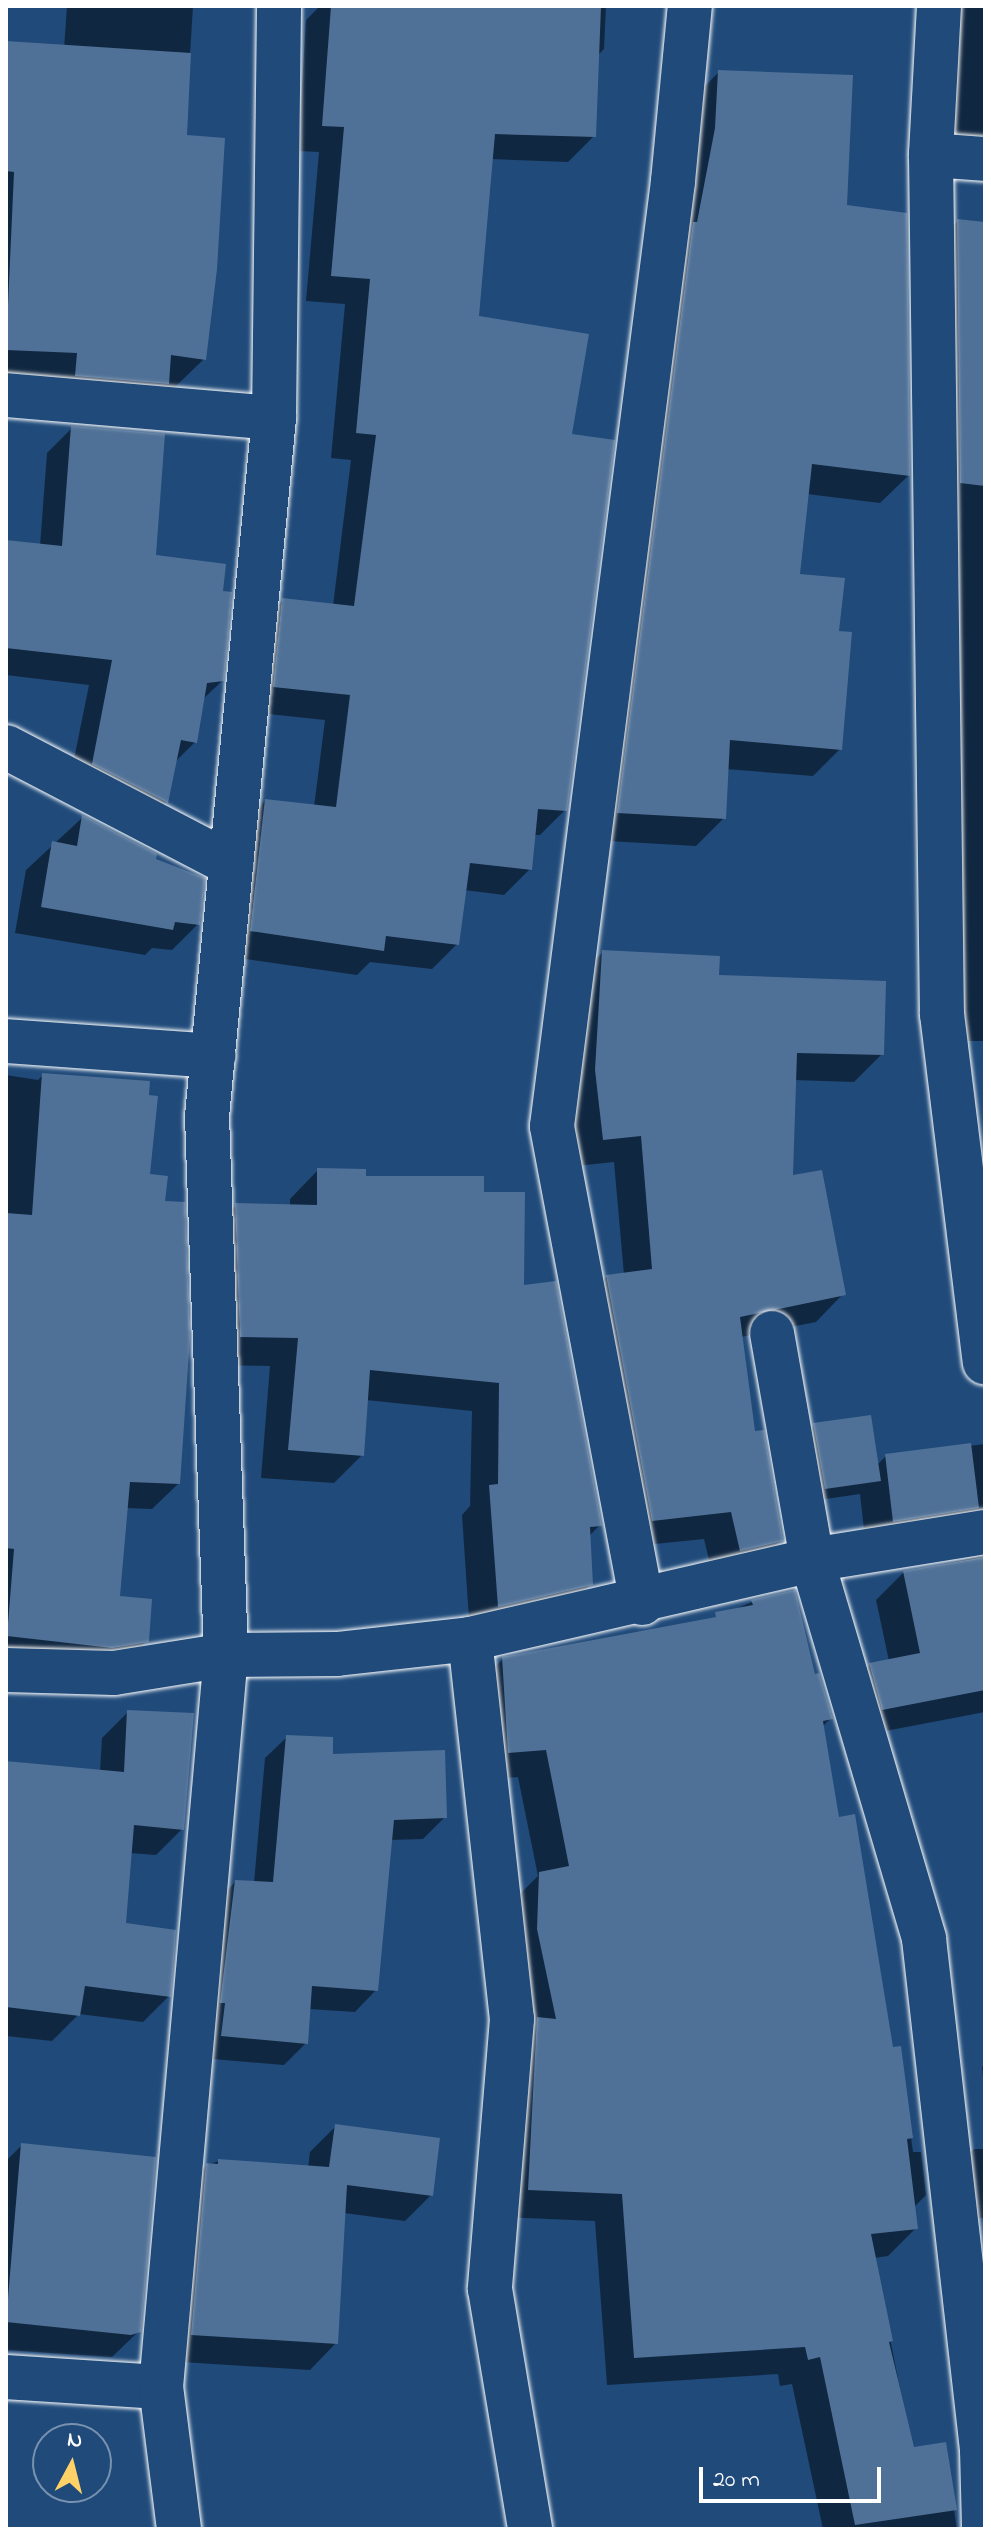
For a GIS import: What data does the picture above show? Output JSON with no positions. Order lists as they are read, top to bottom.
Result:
{
  "scale_bar": "20 m",
  "north": "top"
}
